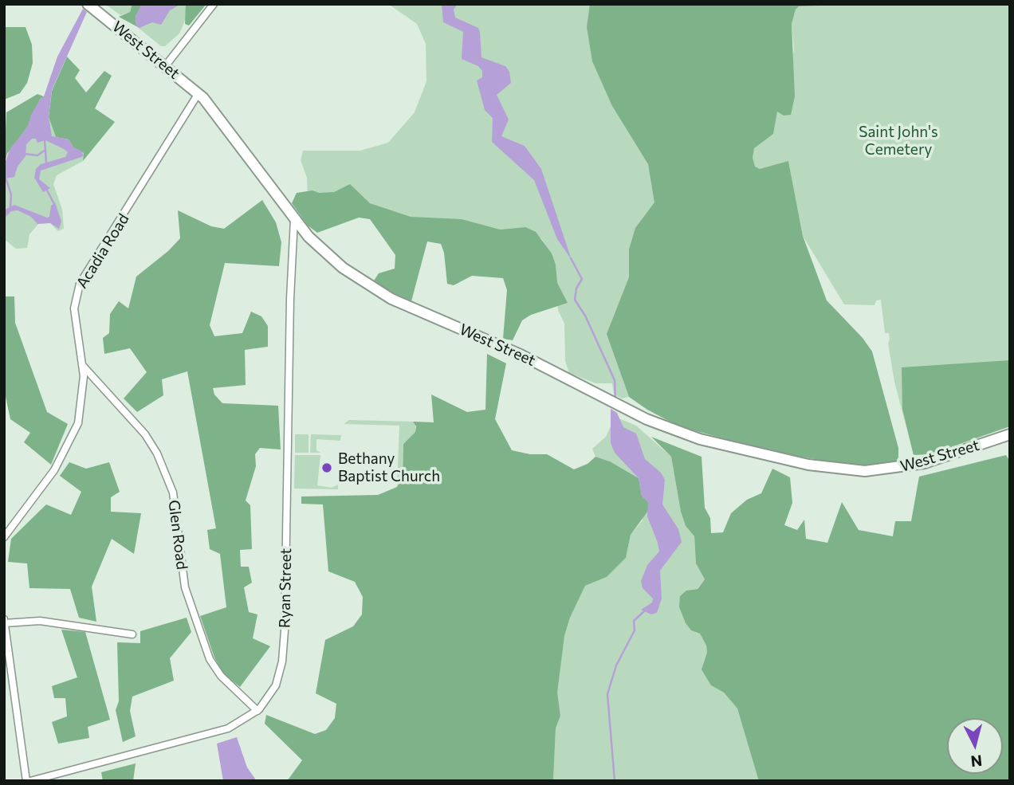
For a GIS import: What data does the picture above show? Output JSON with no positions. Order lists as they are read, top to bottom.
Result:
{
  "streets": {
    "main road": ["West Street"],
    "street": ["Acadia Road", "Glen Road", "Ryan Street"]
  },
  "crossings": [
    ["West Street", "Acadia Road"],
    ["West Street", "Ryan Street"],
    ["Acadia Road", "Glen Road"],
    ["Glen Road", "Ryan Street"]
  ],
  "parks": ["Saint John's Cemetery"],
  "places": ["Bethany Baptist Church"],
  "north": "bottom"
}
